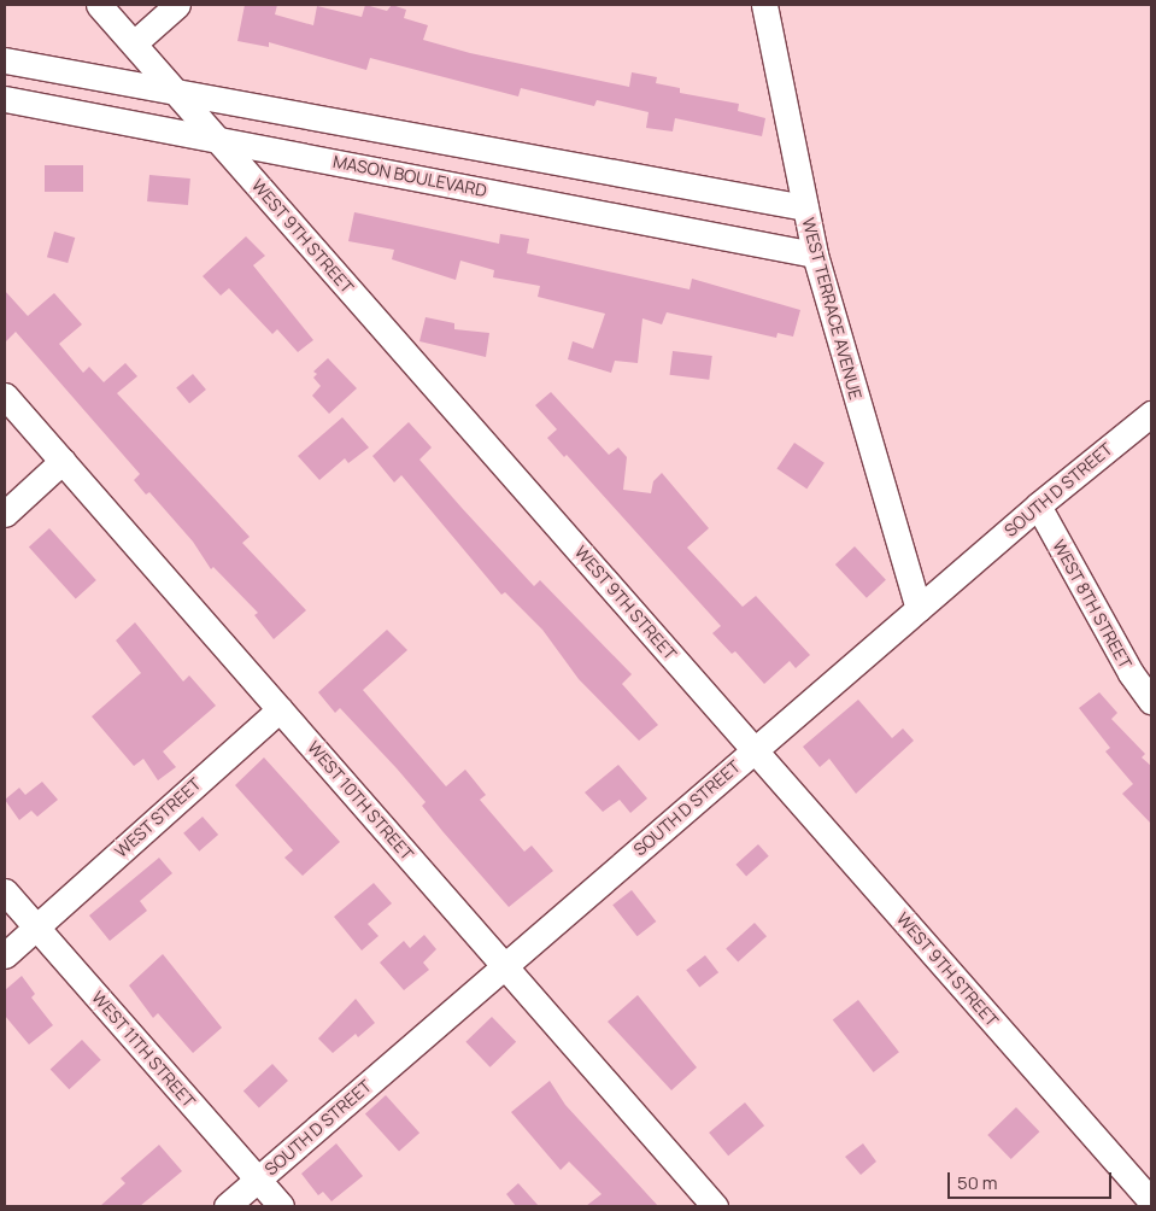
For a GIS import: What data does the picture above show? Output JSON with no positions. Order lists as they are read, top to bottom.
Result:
{
  "streets": {
    "street": [
      "MASON BOULEVARD",
      "WEST 9TH STREET",
      "WEST TERRACE AVENUE",
      "SOUTH D STREET",
      "WEST 8TH STREET",
      "WEST 10TH STREET",
      "WEST STREET",
      "WEST 11TH STREET"
    ]
  },
  "crossings": [
    ["MASON BOULEVARD", "WEST 9TH STREET"],
    ["MASON BOULEVARD", "WEST TERRACE AVENUE"],
    ["WEST 9TH STREET", "SOUTH D STREET"],
    ["WEST TERRACE AVENUE", "SOUTH D STREET"],
    ["SOUTH D STREET", "WEST 8TH STREET"],
    ["SOUTH D STREET", "WEST 10TH STREET"],
    ["SOUTH D STREET", "WEST 11TH STREET"],
    ["WEST 10TH STREET", "WEST STREET"],
    ["WEST STREET", "WEST 11TH STREET"]
  ],
  "scale_bar": "50 m"
}
